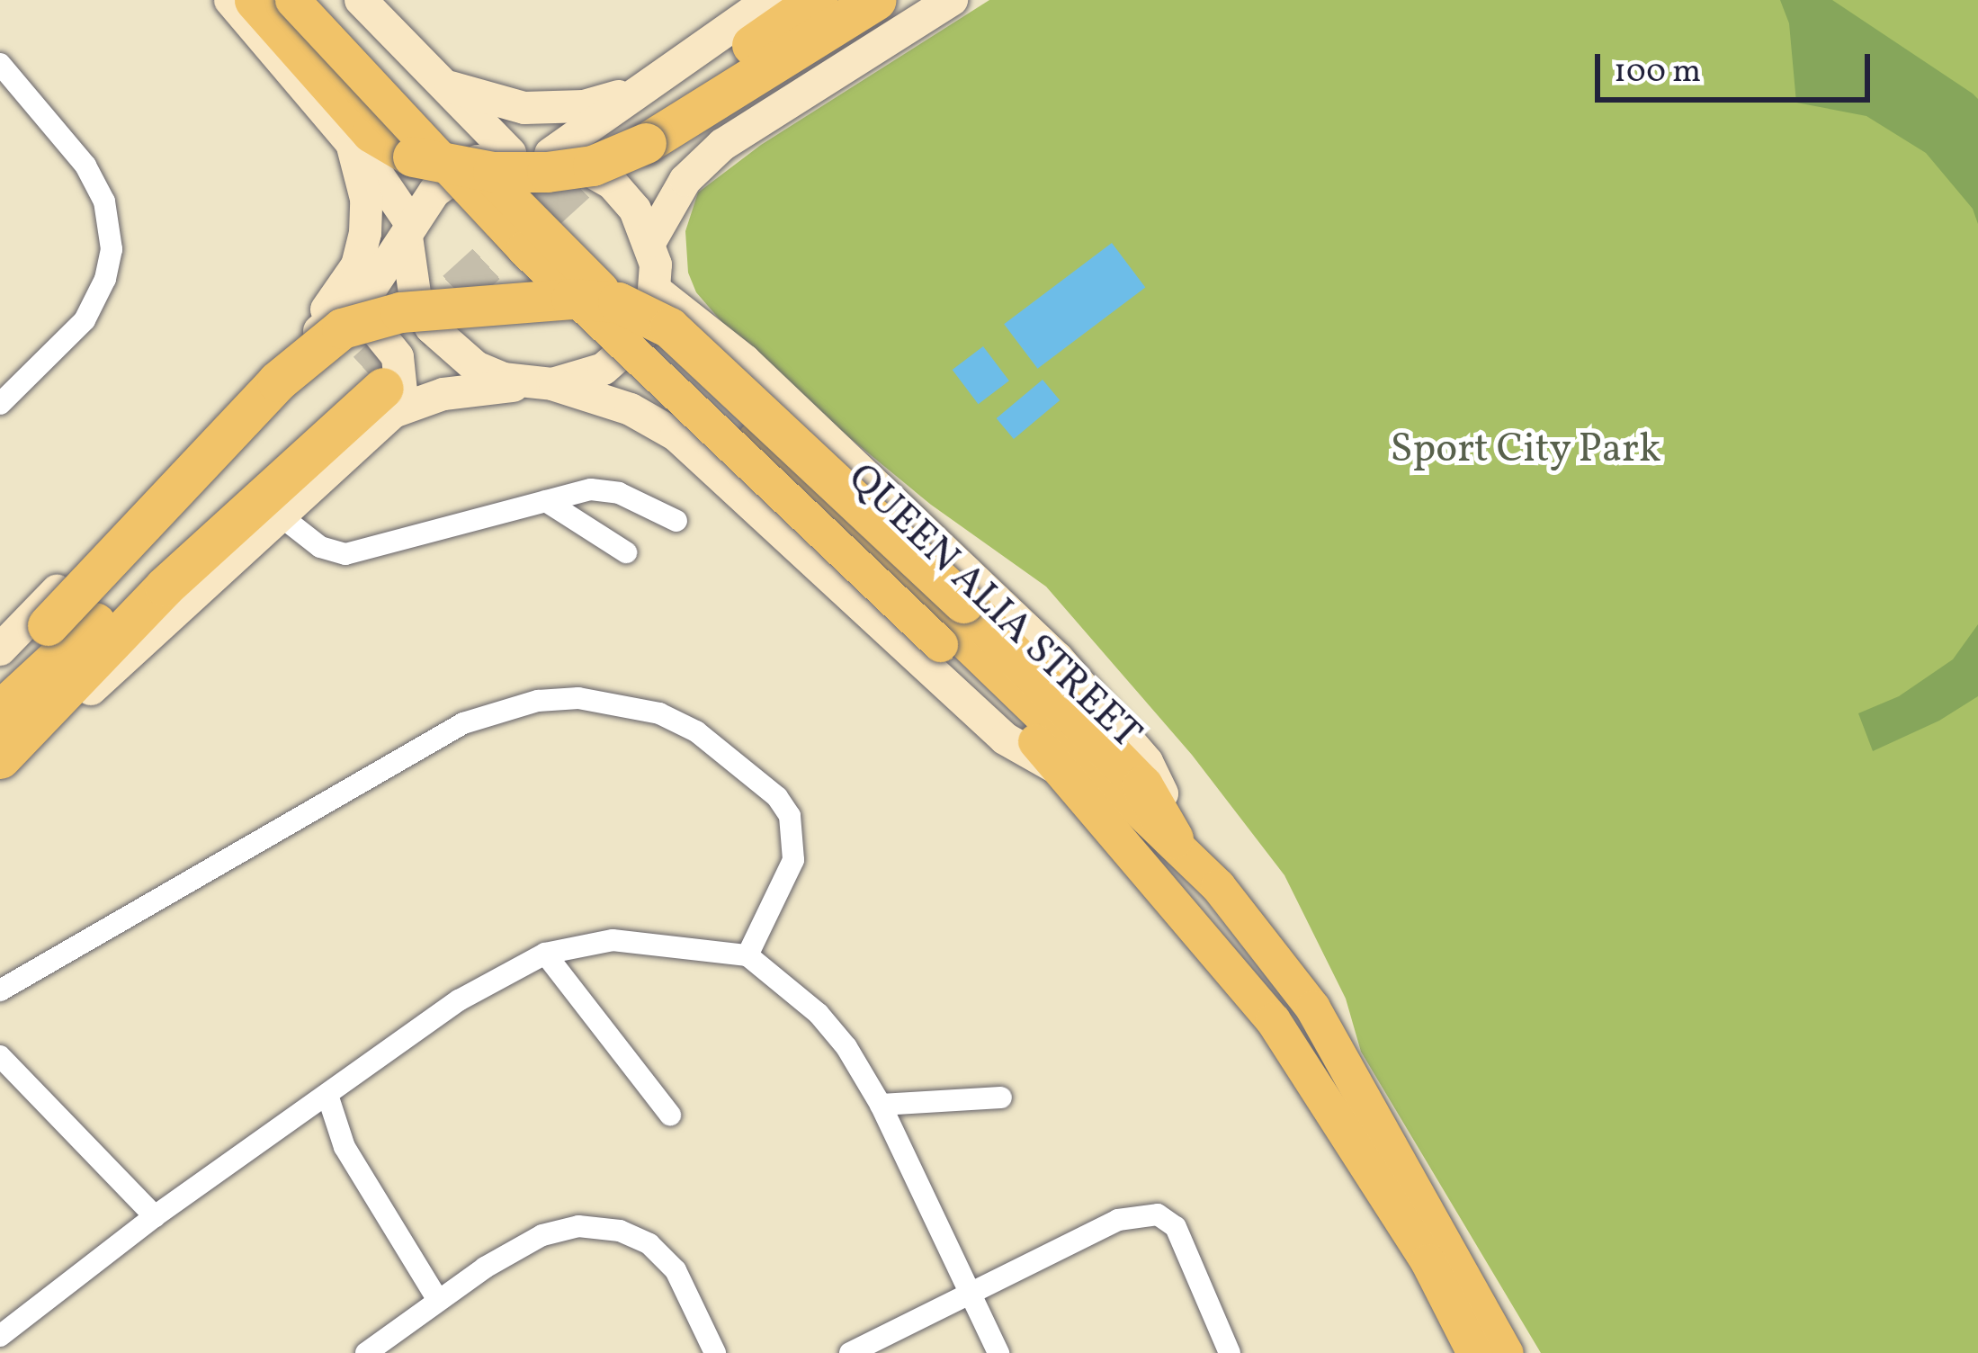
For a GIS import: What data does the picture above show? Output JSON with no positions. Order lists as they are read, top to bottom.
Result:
{
  "streets": {
    "main road": ["QUEEN ALIA STREET"]
  },
  "parks": ["Sport City Park"],
  "scale_bar": "100 m"
}
